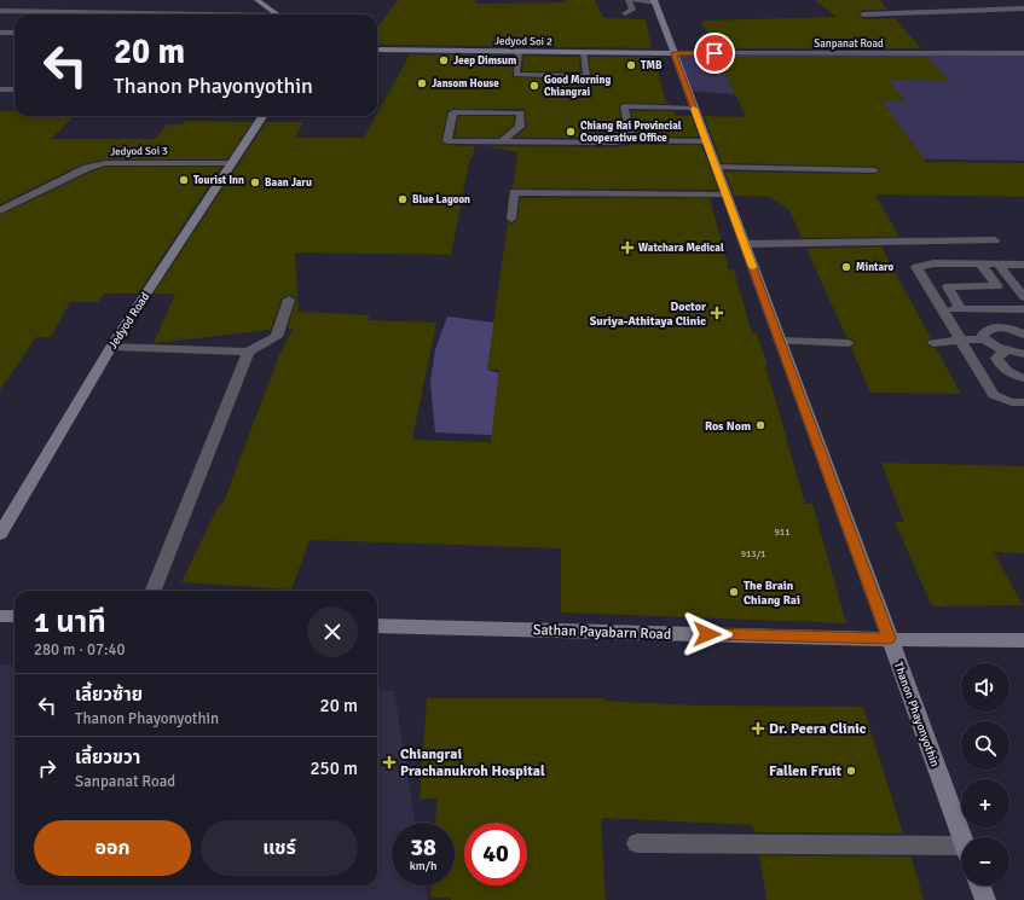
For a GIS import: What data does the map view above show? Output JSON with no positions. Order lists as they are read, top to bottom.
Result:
{
  "streets": {
    "street": [
      "Jedyod Soi 2",
      "Sanpanat Road",
      "Jedyod Soi 3",
      "Jedyod Road",
      "Sathan Payabarn Road",
      "Thanon Phayonyothin"
    ]
  },
  "crossings": [
    ["Jedyod Soi 2", "Sanpanat Road"],
    ["Jedyod Soi 2", "Thanon Phayonyothin"],
    ["Sanpanat Road", "Thanon Phayonyothin"],
    ["Jedyod Soi 3", "Jedyod Road"],
    ["Sathan Payabarn Road", "Thanon Phayonyothin"]
  ],
  "places": {
    "other": [
      "Jeep Dimsum",
      "TMB",
      "Jansom House",
      "Good Morning Chiangrai",
      "Chiang Rai Provincial Cooperative Office",
      "Tourist Inn",
      "Baan Jaru",
      "Blue Lagoon",
      "Mintaro",
      "Ros Nom",
      "The Brain Chiang Rai",
      "Fallen Fruit"
    ],
    "health": [
      "Watchara Medical",
      "Doctor Suriya-Athitaya Clinic",
      "Dr. Peera Clinic",
      "Chiangrai Prachanukroh Hospital"
    ]
  },
  "house_numbers": ["911", "913/1"],
  "page": {
    "turn": ["20 m", "Thanon Phayonyothin"],
    "heading": ["1 นาที", "280 m · 07:40"],
    "map_buttons": ["+", "−"],
    "list": [
      {
        "name": "เลี้ยวซ้าย",
        "note": "Thanon Phayonyothin",
        "value": "20 m"
      },
      {
        "name": "เลี้ยวขวา",
        "note": "Sanpanat Road",
        "value": "250 m"
      }
    ],
    "buttons": ["ออก", "แชร์"],
    "speed": "38 km/h",
    "limit": "40"
  }
}
